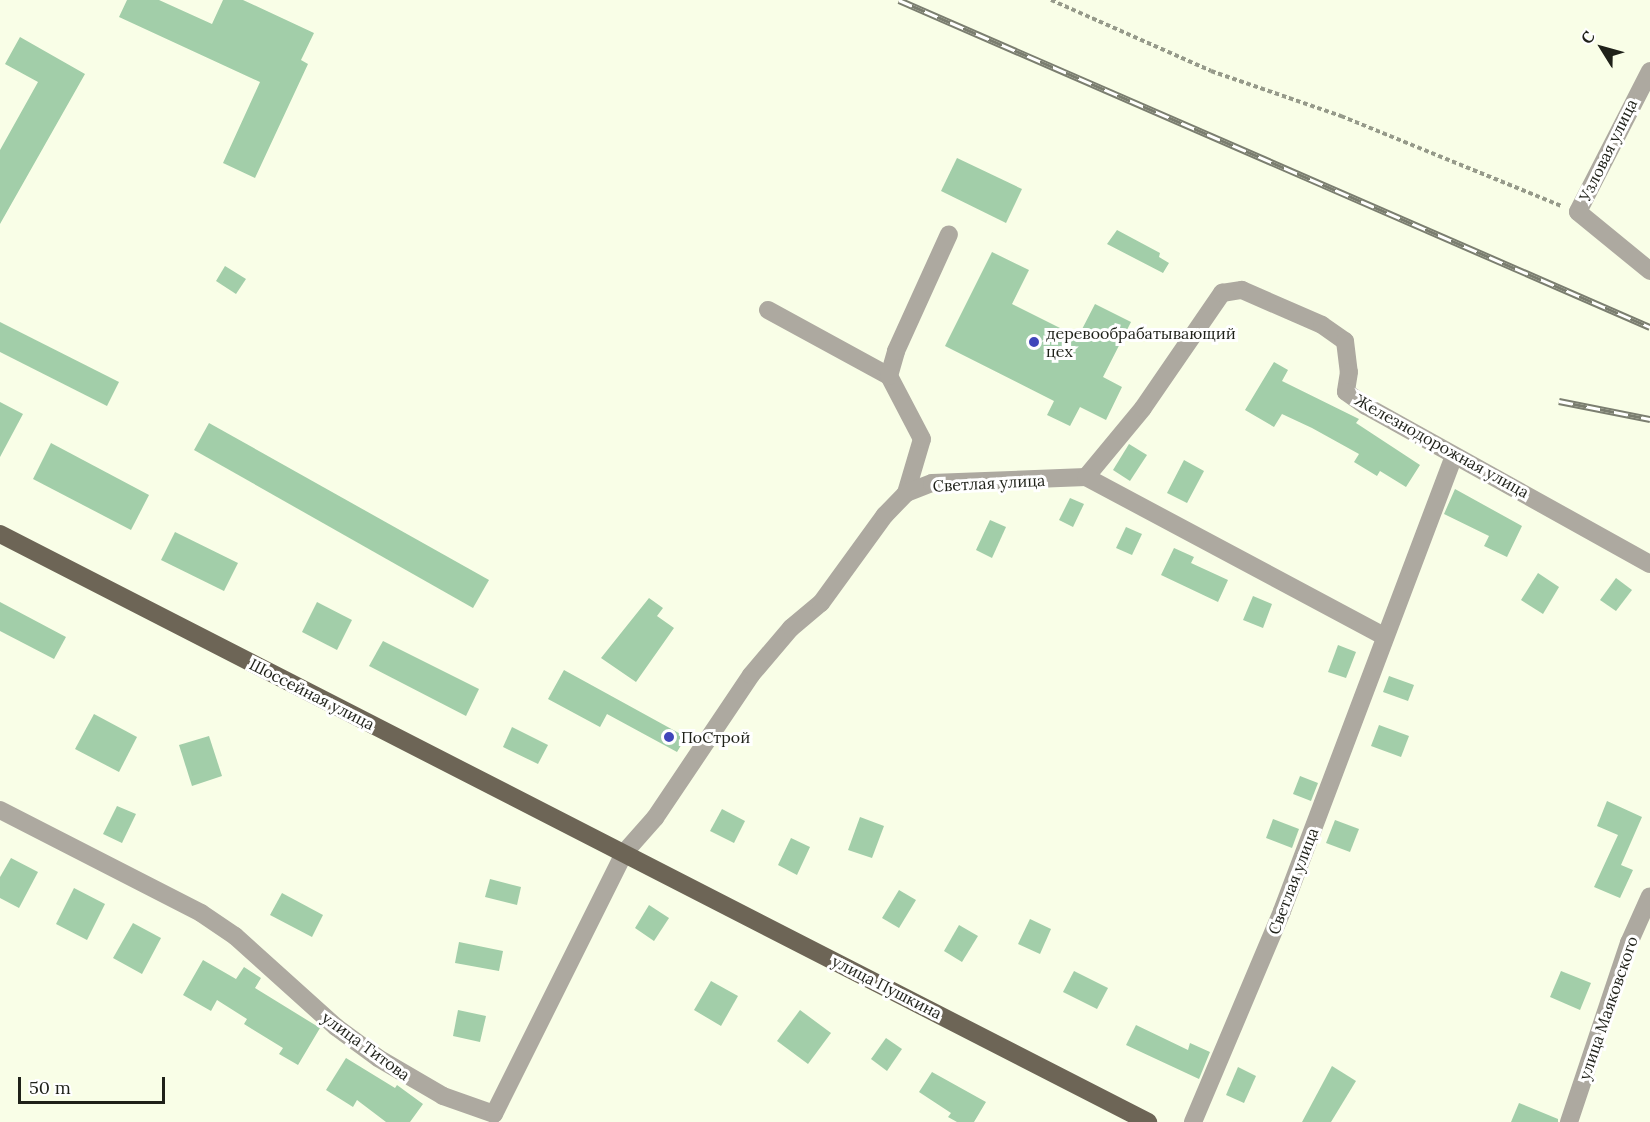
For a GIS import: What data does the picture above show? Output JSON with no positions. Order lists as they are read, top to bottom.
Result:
{
  "streets": {
    "main road": ["Шоссейная улица", "улица Пушкина"],
    "street": [
      "Узловая улица",
      "Железнодорожная улица",
      "Светлая улица",
      "улица Маяковского",
      "улица Титова"
    ]
  },
  "crossings": [
    ["Железнодорожная улица", "Светлая улица"],
    ["Светлая улица", "Шоссейная улица"],
    ["Светлая улица", "улица Пушкина"],
    ["Светлая улица", "улица Титова"],
    ["Шоссейная улица", "улица Пушкина"],
    ["Шоссейная улица", "улица Титова"],
    ["улица Пушкина", "улица Титова"]
  ],
  "places": ["деревообрабатывающий цех", "ПоСтрой"],
  "scale_bar": "50 m",
  "north": "top left"
}
